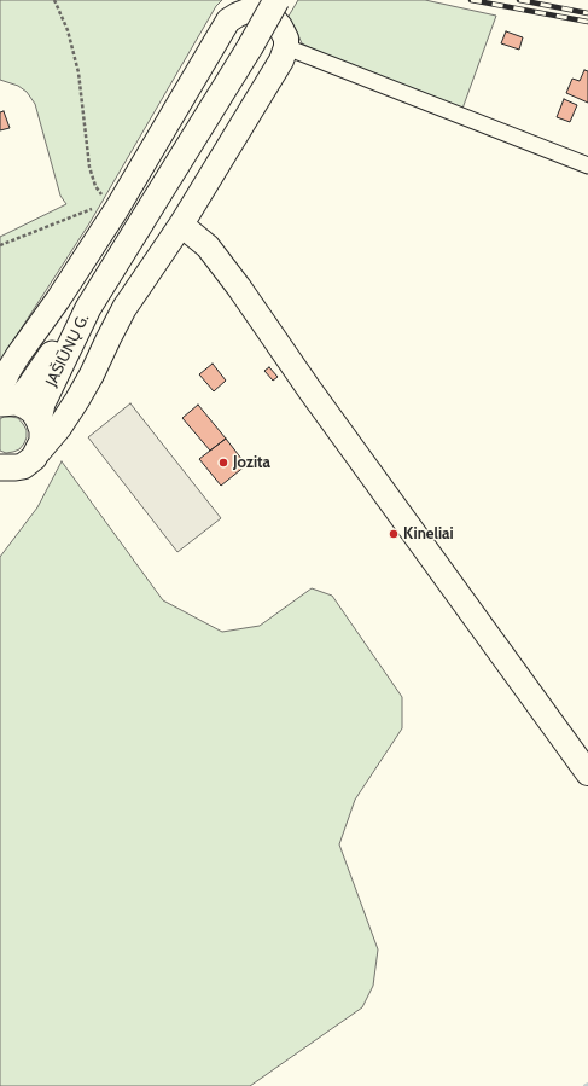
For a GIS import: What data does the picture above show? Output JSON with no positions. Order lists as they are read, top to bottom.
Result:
{
  "streets": {
    "highway": ["JAŠIŪNŲ G."]
  },
  "places": ["Jozita", "Kineliai"]
}
